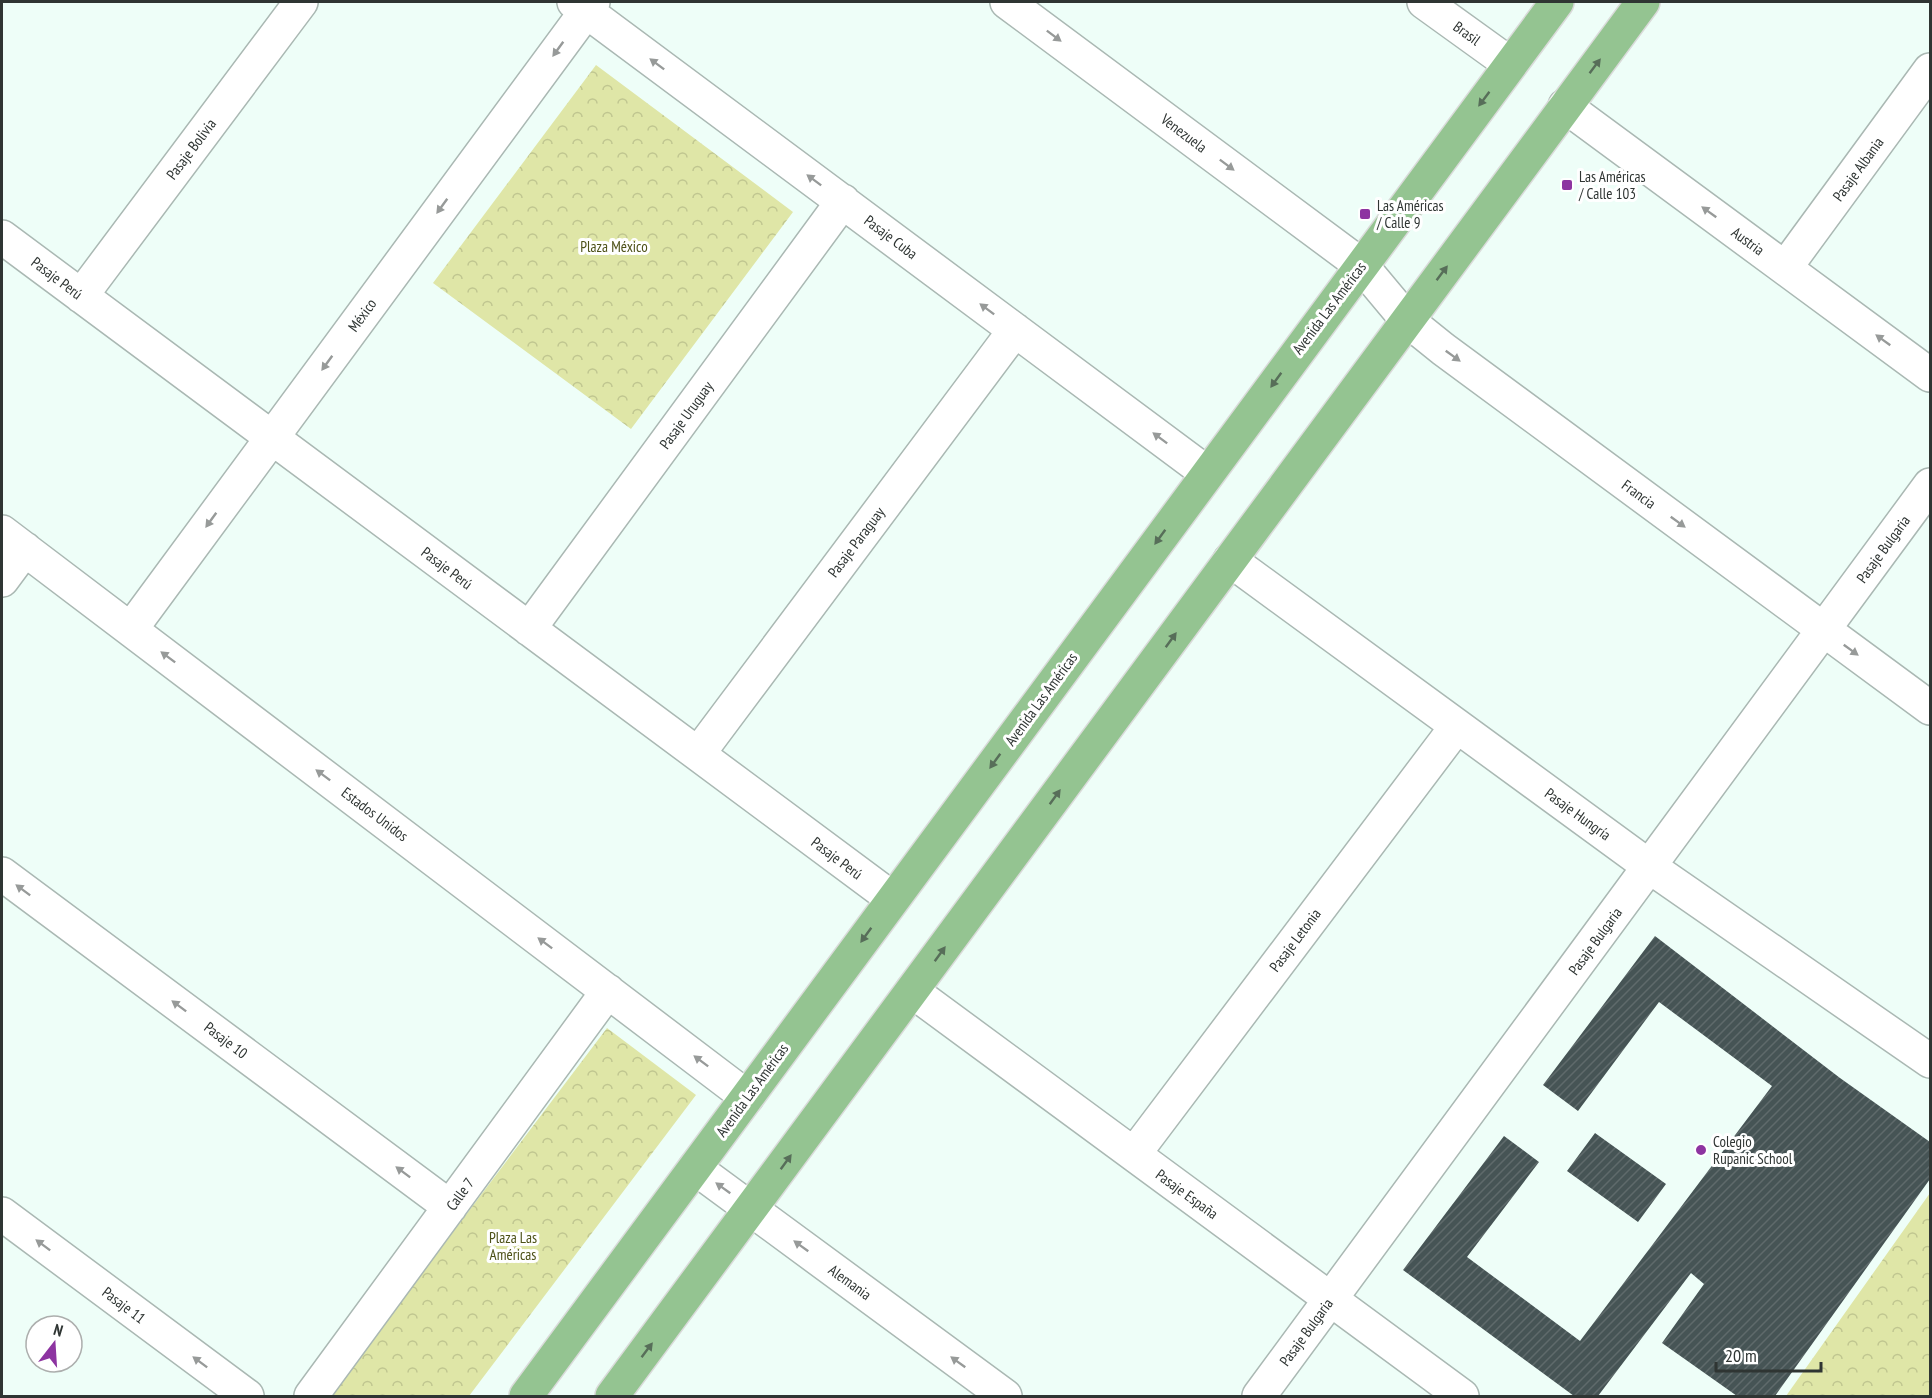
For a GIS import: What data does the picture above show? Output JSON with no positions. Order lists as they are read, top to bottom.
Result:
{
  "streets": {
    "main road": ["Avenida Las Américas"],
    "street": [
      "Brasil",
      "Venezuela",
      "Pasaje Bolivia",
      "Pasaje Albania",
      "Pasaje Cuba",
      "Austria",
      "Pasaje Perú",
      "México",
      "Pasaje Uruguay",
      "Francia",
      "Pasaje Paraguay",
      "Pasaje Bulgaria",
      "Estados Unidos",
      "Pasaje Hungría",
      "Pasaje Letonia",
      "Pasaje 10",
      "Calle 7",
      "Pasaje España",
      "Alemania",
      "Pasaje 11"
    ]
  },
  "crossings": [
    ["Brasil", "Avenida Las Américas"],
    ["Venezuela", "Avenida Las Américas"],
    ["Venezuela", "Francia"],
    ["Pasaje Bolivia", "Pasaje Perú"],
    ["Pasaje Albania", "Austria"],
    ["Pasaje Cuba", "Avenida Las Américas"],
    ["Pasaje Cuba", "México"],
    ["Pasaje Cuba", "Pasaje Uruguay"],
    ["Pasaje Cuba", "Pasaje Paraguay"],
    ["Pasaje Perú", "Avenida Las Américas"],
    ["Pasaje Perú", "México"],
    ["Pasaje Perú", "Pasaje Uruguay"],
    ["Pasaje Perú", "Pasaje Paraguay"],
    ["Avenida Las Américas", "Francia"],
    ["Avenida Las Américas", "Estados Unidos"],
    ["Avenida Las Américas", "Alemania"],
    ["México", "Estados Unidos"],
    ["Francia", "Pasaje Bulgaria"],
    ["Pasaje Bulgaria", "Pasaje Hungría"],
    ["Pasaje Bulgaria", "Pasaje España"],
    ["Estados Unidos", "Calle 7"],
    ["Pasaje Hungría", "Pasaje Letonia"],
    ["Pasaje Letonia", "Pasaje España"],
    ["Pasaje 10", "Calle 7"]
  ],
  "one_way": [
    "Venezuela",
    "Pasaje Cuba",
    "Austria",
    "México",
    "Francia",
    "Estados Unidos",
    "Pasaje 10",
    "Alemania",
    "Pasaje 11"
  ],
  "parks": ["Plaza México", "Plaza Las Américas"],
  "places": {
    "transit": ["Las Américas / Calle 103", "Las Américas / Calle 9"],
    "other": ["Colegio Rupanic School"]
  },
  "scale_bar": "20 m",
  "north": "top"
}
